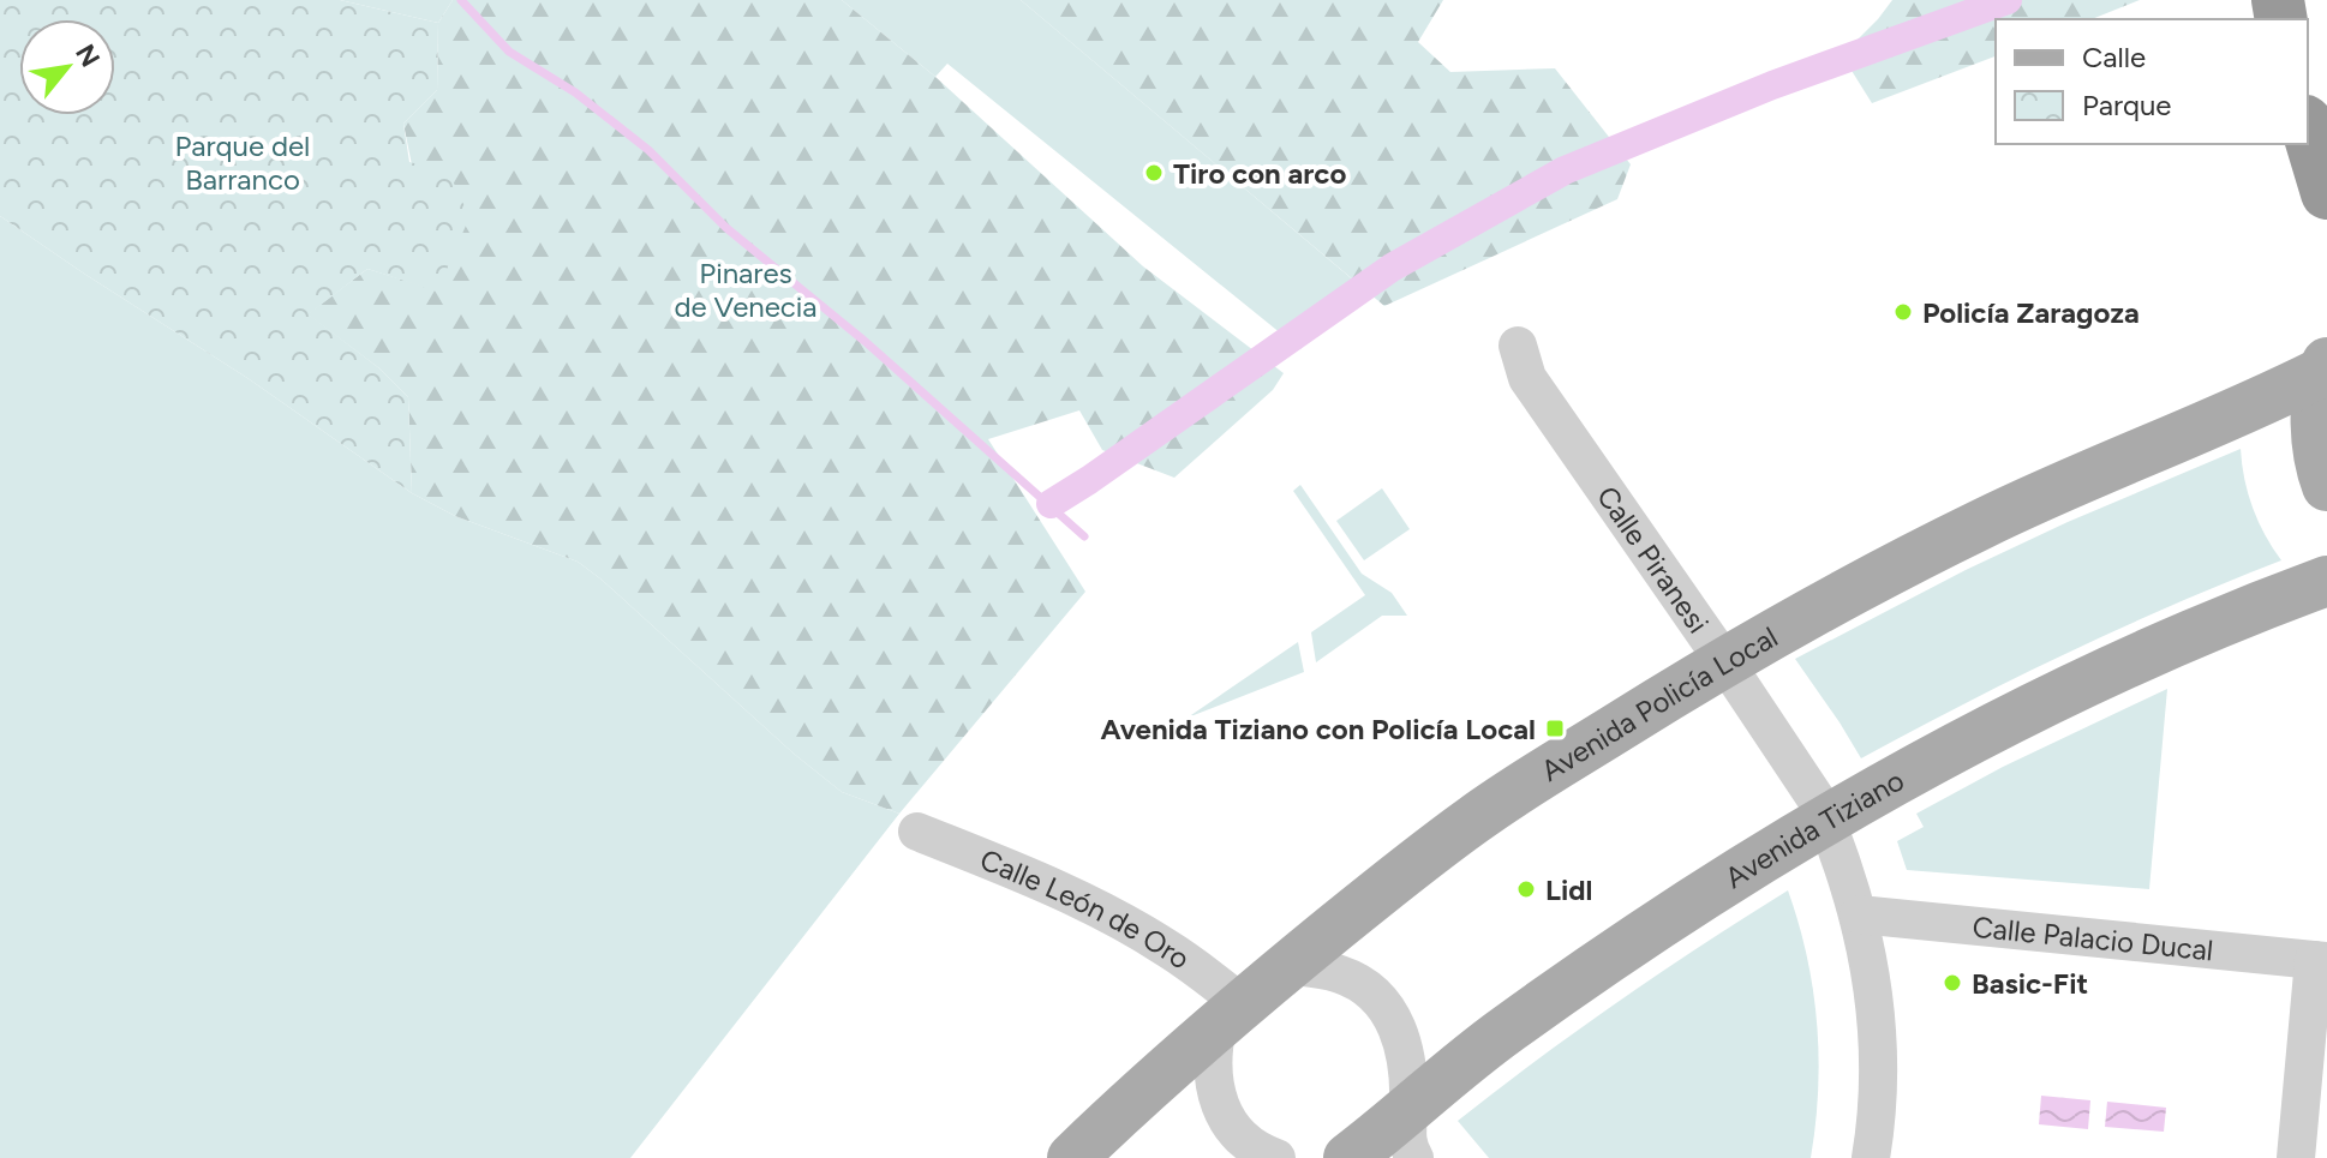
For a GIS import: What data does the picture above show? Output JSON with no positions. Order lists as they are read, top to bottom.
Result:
{
  "streets": {
    "main road": ["Avenida Policía Local", "Avenida Tiziano"],
    "street": ["Calle Piranesi", "Calle León de Oro", "Calle Palacio Ducal"]
  },
  "crossings": [
    ["Calle Piranesi", "Avenida Policía Local"],
    ["Calle Piranesi", "Avenida Tiziano"],
    ["Calle Piranesi", "Calle Palacio Ducal"],
    ["Avenida Policía Local", "Calle León de Oro"]
  ],
  "parks": ["Parque del Barranco", "Pinares de Venecia"],
  "places": {
    "other": [
      "Tiro con arco",
      "Policía Zaragoza",
      "Lidl",
      "Basic-Fit"
    ],
    "transit": ["Avenida Tiziano con Policía Local"]
  },
  "legend": ["Calle", "Parque"],
  "north": "top right"
}
